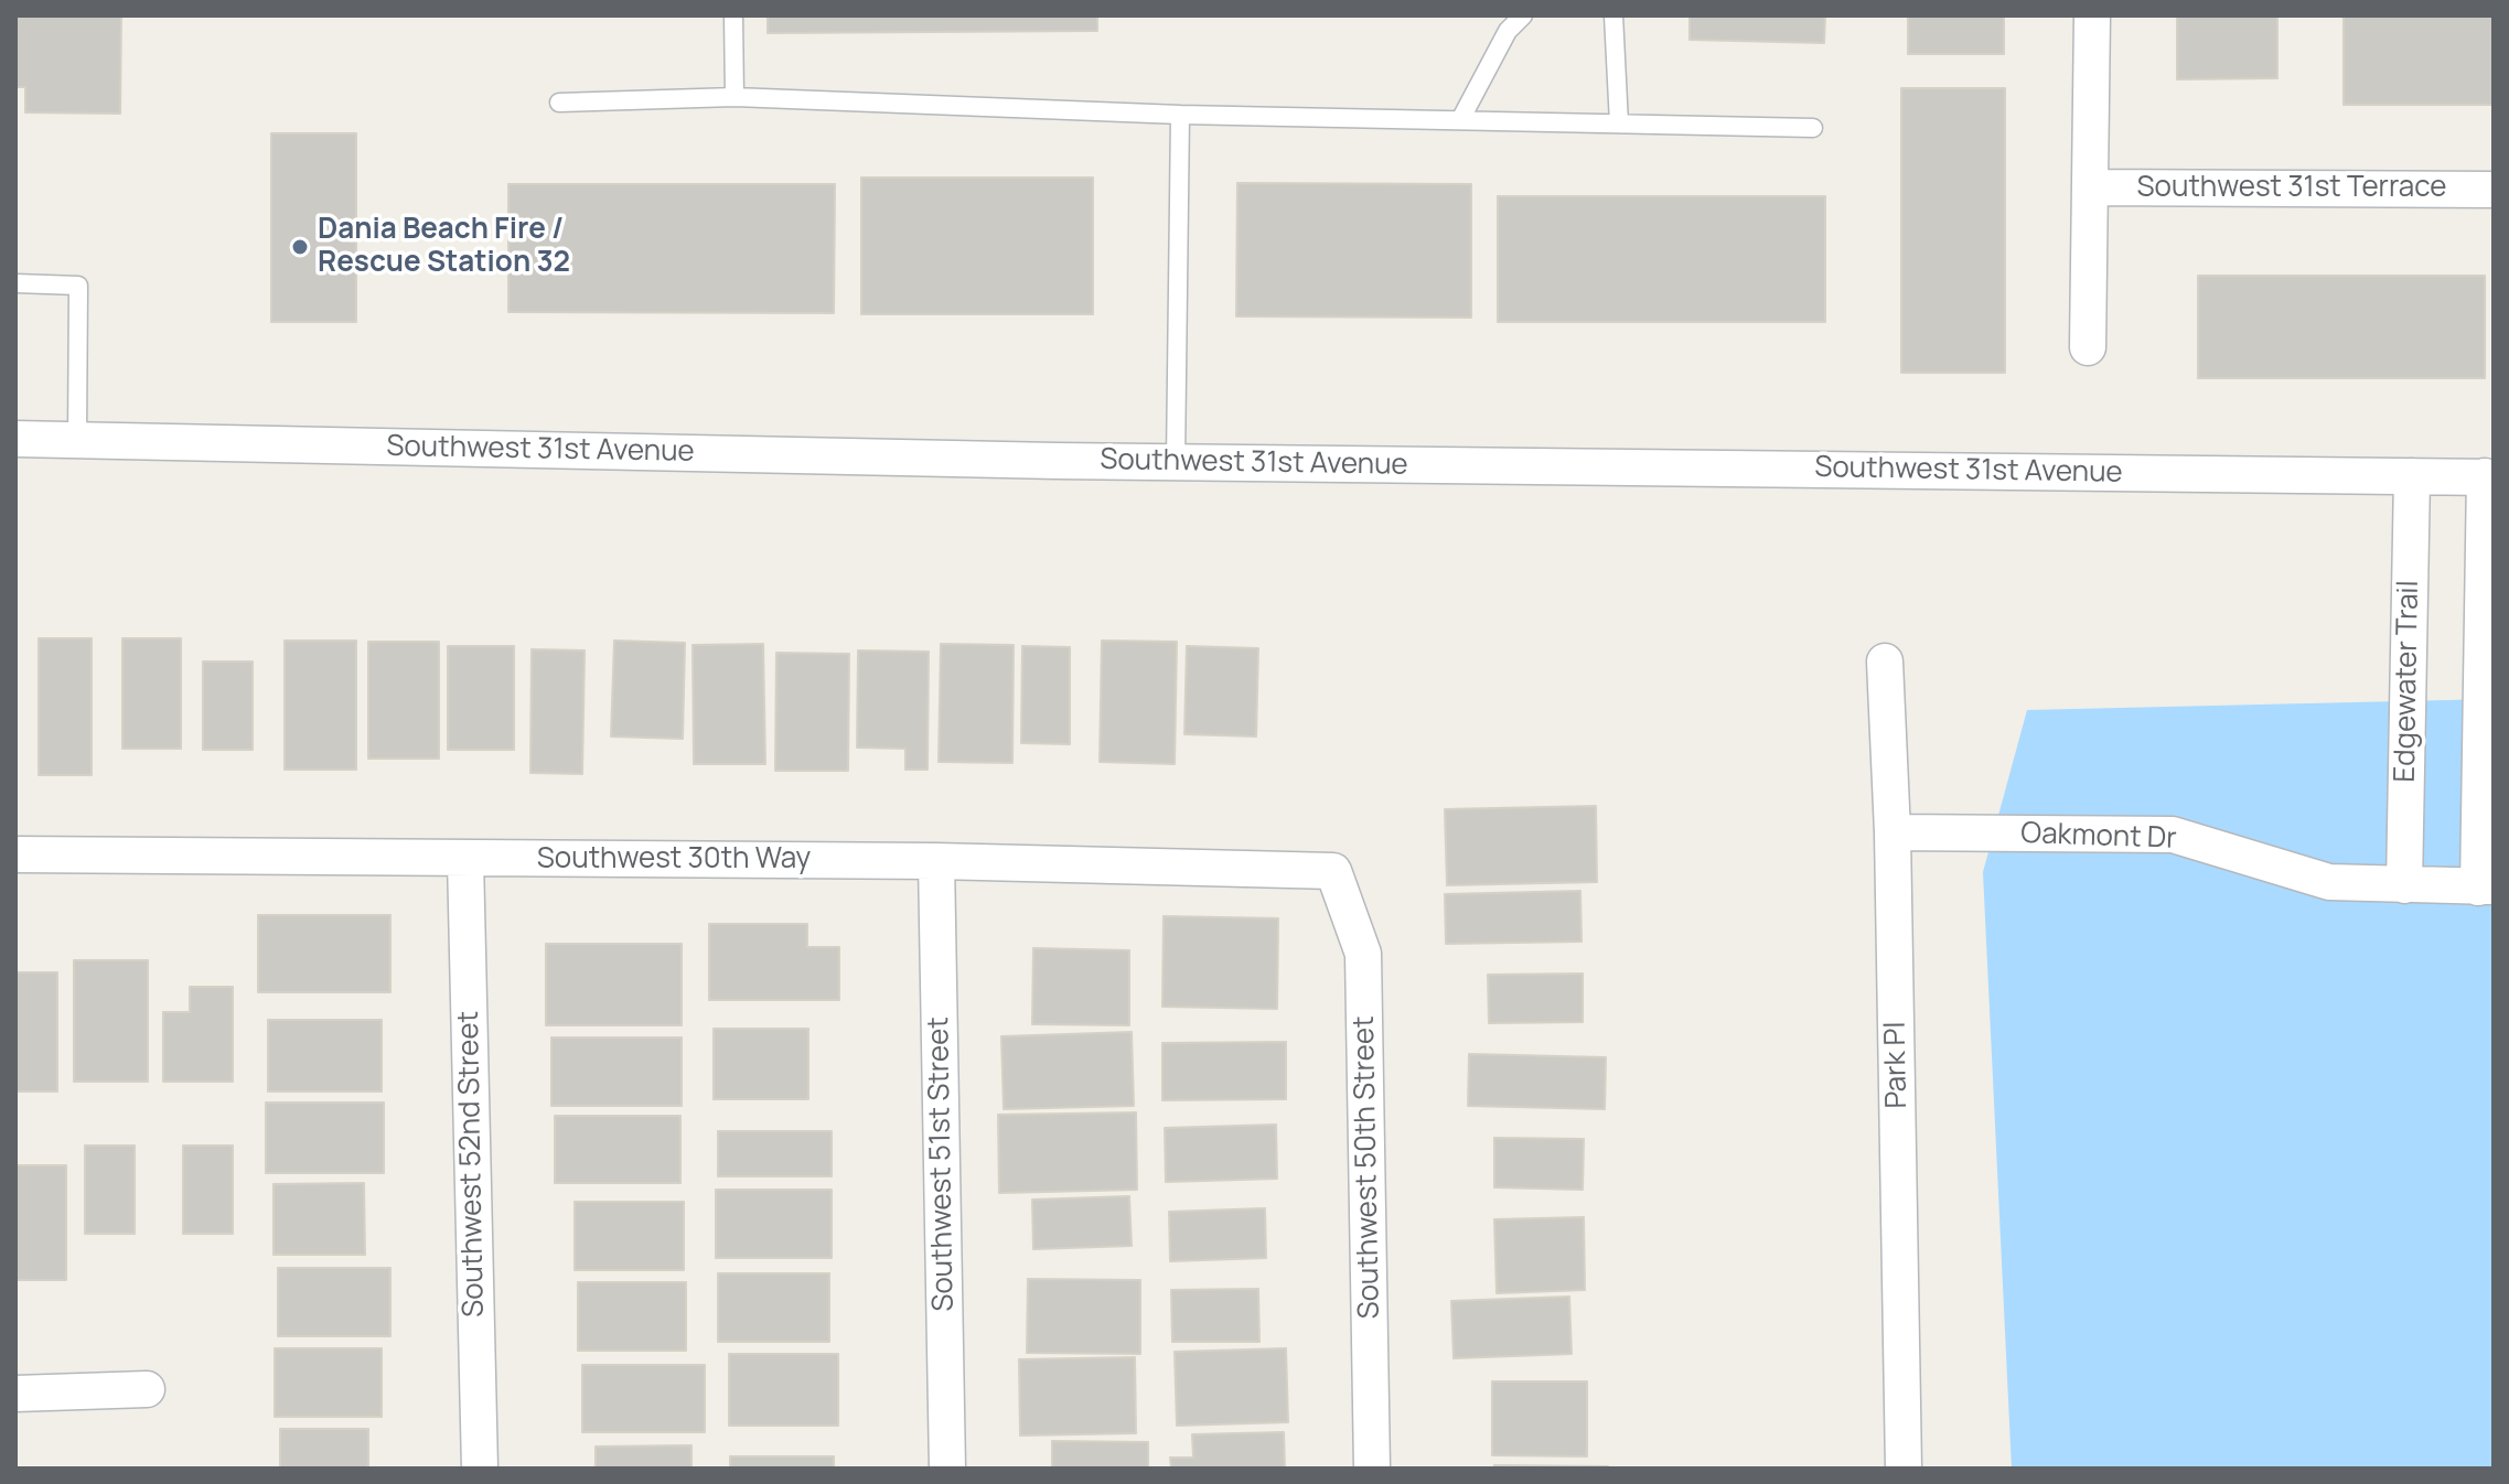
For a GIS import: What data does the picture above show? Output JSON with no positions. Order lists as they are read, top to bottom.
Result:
{
  "streets": {
    "street": [
      "Southwest 31st Terrace",
      "Southwest 31st Avenue",
      "Edgewater Trail",
      "Oakmont Dr",
      "Southwest 30th Way",
      "Park Pl",
      "Southwest 52nd Street",
      "Southwest 51st Street",
      "Southwest 50th Street"
    ]
  },
  "crossings": [
    ["Southwest 31st Avenue", "Edgewater Trail"],
    ["Edgewater Trail", "Oakmont Dr"],
    ["Oakmont Dr", "Park Pl"],
    ["Southwest 30th Way", "Southwest 52nd Street"],
    ["Southwest 30th Way", "Southwest 51st Street"],
    ["Southwest 30th Way", "Southwest 50th Street"]
  ],
  "places": ["Dania Beach Fire / Rescue Station 32"]
}
